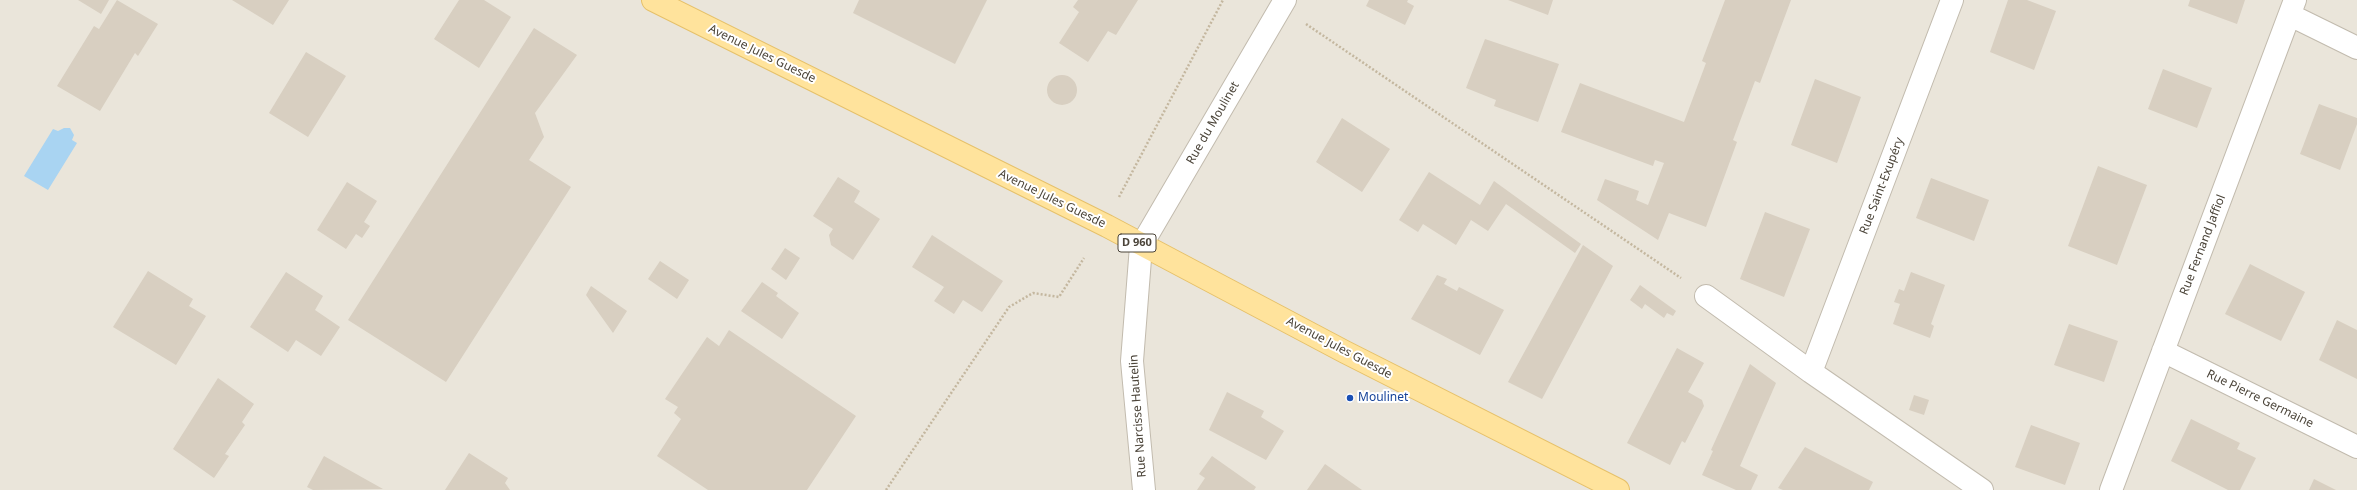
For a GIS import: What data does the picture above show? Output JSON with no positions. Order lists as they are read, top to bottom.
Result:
{
  "streets": {
    "main road": ["Avenue Jules Guesde", "D 960"],
    "street": [
      "Rue du Moulinet",
      "Rue Saint-Exupéry",
      "Rue Fernand Jaffiol",
      "Rue Pierre Germaine",
      "Rue Narcisse Hautelin"
    ]
  },
  "crossings": [
    ["Avenue Jules Guesde", "Rue du Moulinet"],
    ["Avenue Jules Guesde", "Rue Narcisse Hautelin"],
    ["Rue du Moulinet", "Rue Narcisse Hautelin"],
    ["Rue Fernand Jaffiol", "Rue Pierre Germaine"]
  ],
  "places": ["Moulinet"]
}
